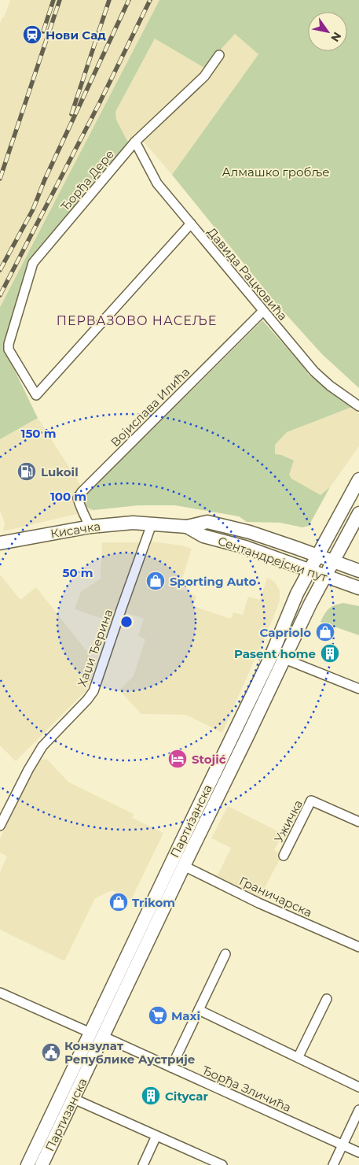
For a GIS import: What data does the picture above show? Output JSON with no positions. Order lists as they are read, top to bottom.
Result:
{
  "streets": {
    "main road": ["Кисачка", "Сентандрејски пут", "Партизанска"],
    "street": [
      "Ђорђа Дере",
      "Давида Рацковића",
      "Војислава Илића",
      "Хаџи Ђерина",
      "Ужичка",
      "Граничарска",
      "Ђорђа Зличића"
    ]
  },
  "crossings": [
    ["Ђорђа Дере", "Давида Рацковића"],
    ["Давида Рацковића", "Војислава Илића"],
    ["Војислава Илића", "Кисачка"],
    ["Кисачка", "Сентандрејски пут"],
    ["Кисачка", "Хаџи Ђерина"],
    ["Сентандрејски пут", "Хаџи Ђерина"],
    ["Сентандрејски пут", "Партизанска"],
    ["Партизанска", "Граничарска"],
    ["Партизанска", "Ђорђа Зличића"]
  ],
  "districts": ["ПЕРВАЗОВО НАСЕЉЕ"],
  "parks": ["Алмашко гробље"],
  "places": {
    "station": ["Нови Сад"],
    "fuel station": ["Lukoil"],
    "shop": ["Sporting Auto", "Capriolo", "Trikom"],
    "building": ["Pasent home", "Citycar"],
    "hotel": ["Stojić"],
    "supermarket": ["Maxi"],
    "public building": ["Конзулат Републике Аустрије"]
  },
  "north": "bottom right",
  "rings": ["150 m", "100 m", "50 m"]
}
